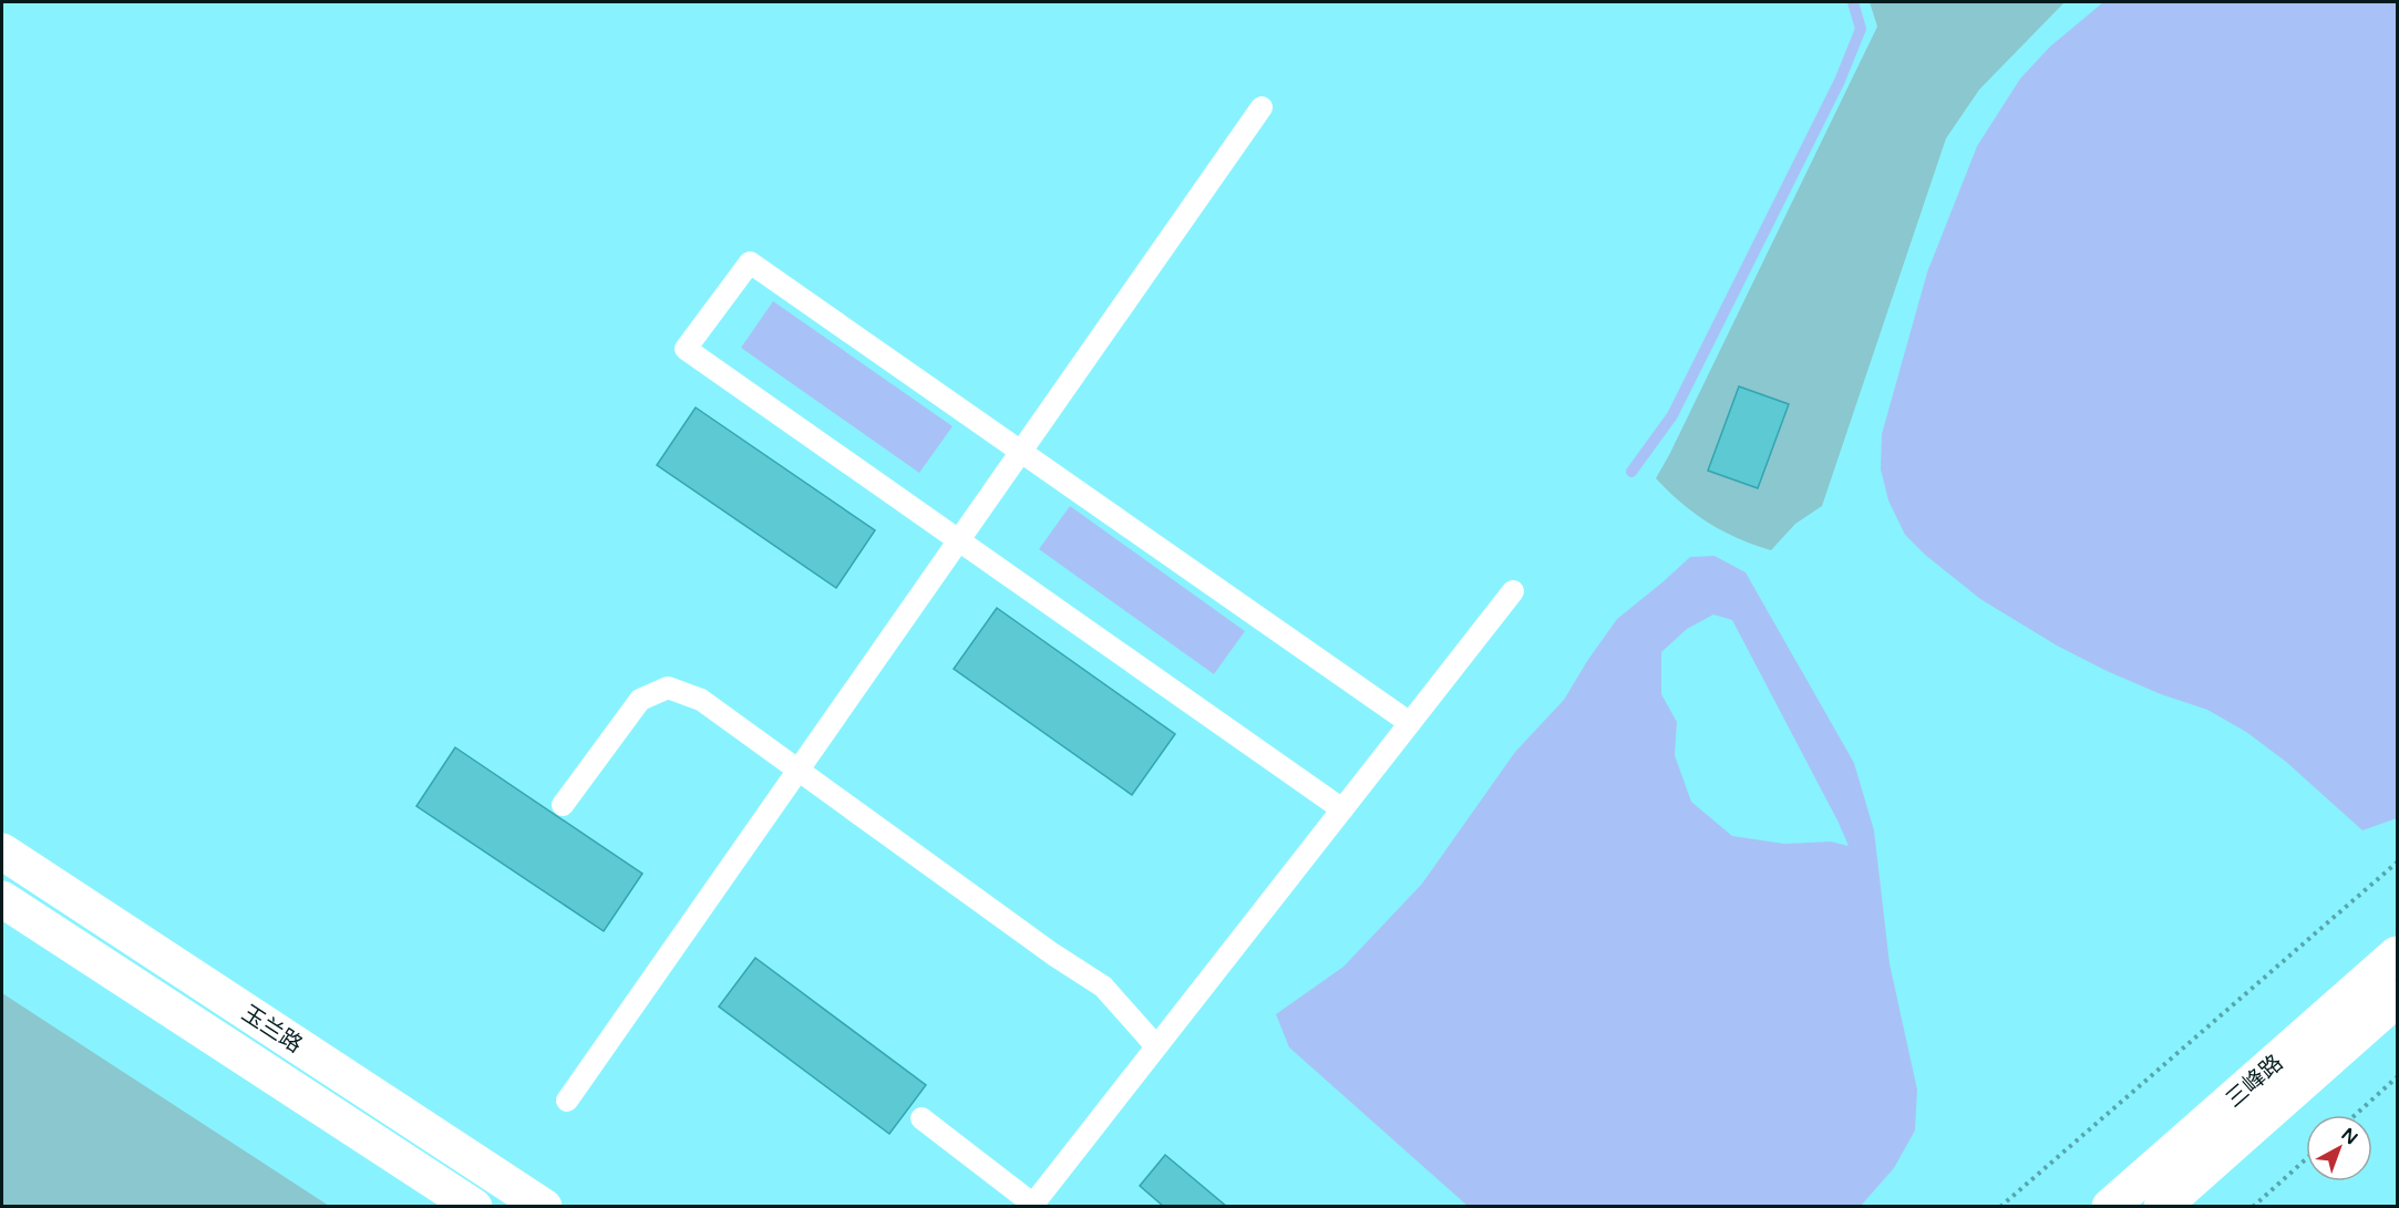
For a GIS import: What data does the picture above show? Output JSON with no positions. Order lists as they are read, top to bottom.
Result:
{
  "streets": {
    "street": ["玉兰路", "三峰路"]
  },
  "north": "top right"
}
